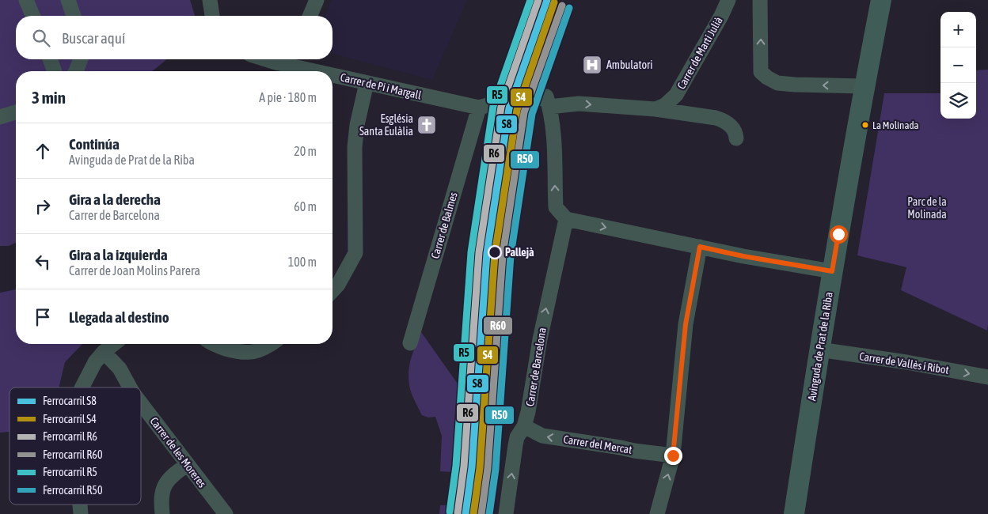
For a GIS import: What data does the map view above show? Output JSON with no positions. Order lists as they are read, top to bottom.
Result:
{
  "streets": {
    "main road": ["Avinguda de Prat de la Riba"],
    "street": [
      "Carrer de Martí Julià",
      "Carrer de Pi i Margall",
      "Carrer de Balmes",
      "Carrer de Vallès i Ribot",
      "Carrer de Barcelona",
      "Carrer del Mercat",
      "Carrer de les Moreres"
    ]
  },
  "crossings": [
    ["Carrer de Pi i Margall", "Carrer de Balmes"],
    ["Avinguda de Prat de la Riba", "Carrer de Vallès i Ribot"],
    ["Carrer de Barcelona", "Carrer del Mercat"]
  ],
  "one_way": ["Carrer de Vallès i Ribot", "Carrer de Barcelona", "Carrer del Mercat"],
  "parks": ["Parc de la Molinada"],
  "places": {
    "hospital": ["Ambulatori"],
    "church": ["Església Santa Eulàlia"],
    "other": ["La Molinada", "Pallejà"]
  },
  "lines": [
    "rail line S8",
    "rail line R6",
    "rail line R5",
    "rail line S4",
    "rail line R60",
    "rail line R50"
  ],
  "legend": [
    "Ferrocarril S8",
    "Ferrocarril S4",
    "Ferrocarril R6",
    "Ferrocarril R60",
    "Ferrocarril R5",
    "Ferrocarril R50"
  ],
  "page": {
    "map_buttons": ["+", "−"],
    "search": "Buscar aquí",
    "heading": ["3 min", "A pie · 180 m"],
    "list": [
      ["Continúa", "Avinguda de Prat de la Riba", "20 m"],
      ["Gira a la derecha", "Carrer de Barcelona", "60 m"],
      ["Gira a la izquierda", "Carrer de Joan Molins Parera", "100 m"],
      "Llegada al destino"
    ]
  }
}
